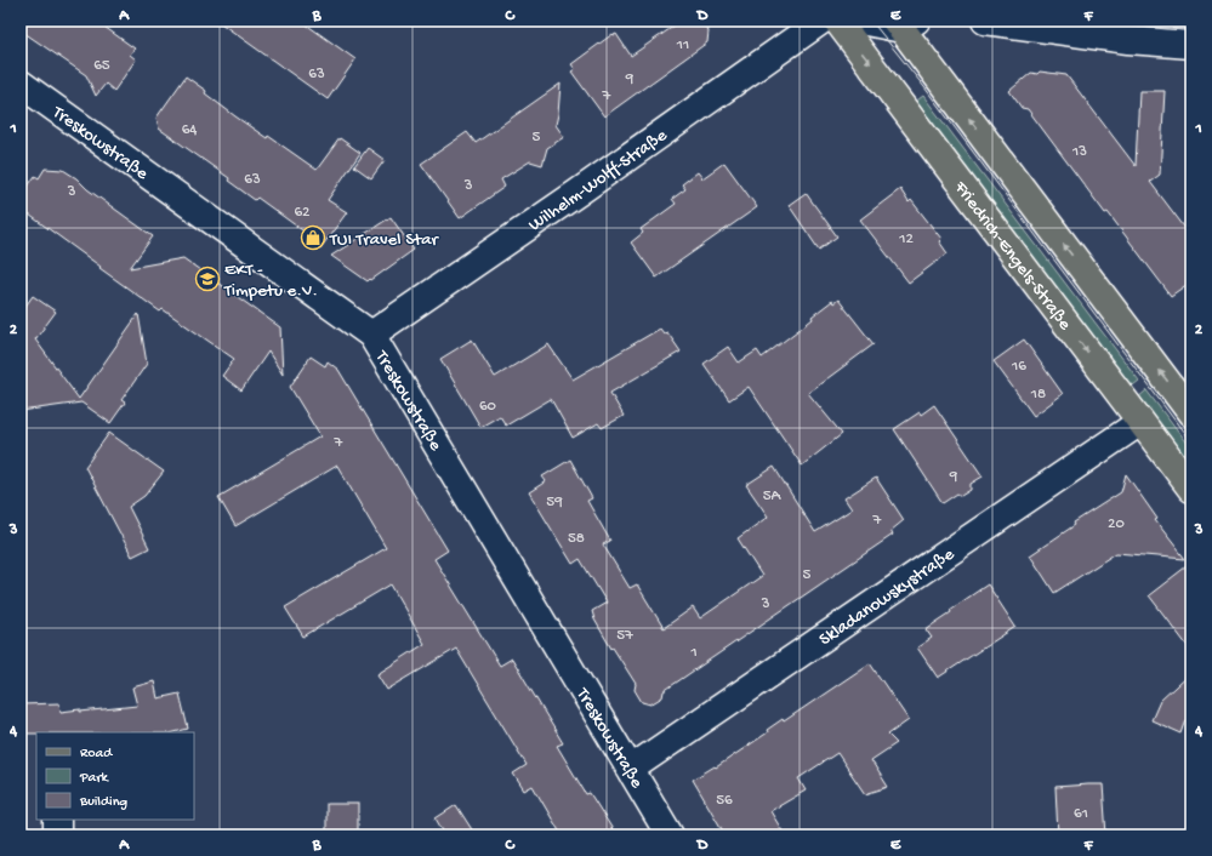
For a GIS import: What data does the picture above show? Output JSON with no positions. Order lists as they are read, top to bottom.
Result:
{
  "streets": {
    "main road": ["Friedrich-Engels-Straße"],
    "street": ["Treskowstraße", "Wilhelm-Wolff-Straße", "Skladanowskystraße"]
  },
  "crossings": [
    ["Treskowstraße", "Wilhelm-Wolff-Straße"],
    ["Treskowstraße", "Skladanowskystraße"],
    ["Friedrich-Engels-Straße", "Skladanowskystraße"]
  ],
  "places": {
    "shop": ["TUI Travel Star"],
    "school or university": ["EKT - Timpetu e.V."]
  },
  "house_numbers": [
    "11",
    "65",
    "63",
    "9",
    "7",
    "64",
    "5",
    "13",
    "63",
    "3",
    "3",
    "62",
    "12",
    "16",
    "18",
    "60",
    "7",
    "9",
    "5A",
    "59",
    "7",
    "20",
    "58",
    "5",
    "3",
    "57",
    "1",
    "56",
    "61"
  ],
  "legend": ["Road", "Park", "Building"],
  "grid": {
    "columns": [
      "A",
      "B",
      "C",
      "D",
      "E",
      "F"
    ],
    "rows": [
      "1",
      "2",
      "3",
      "4"
    ]
  }
}
